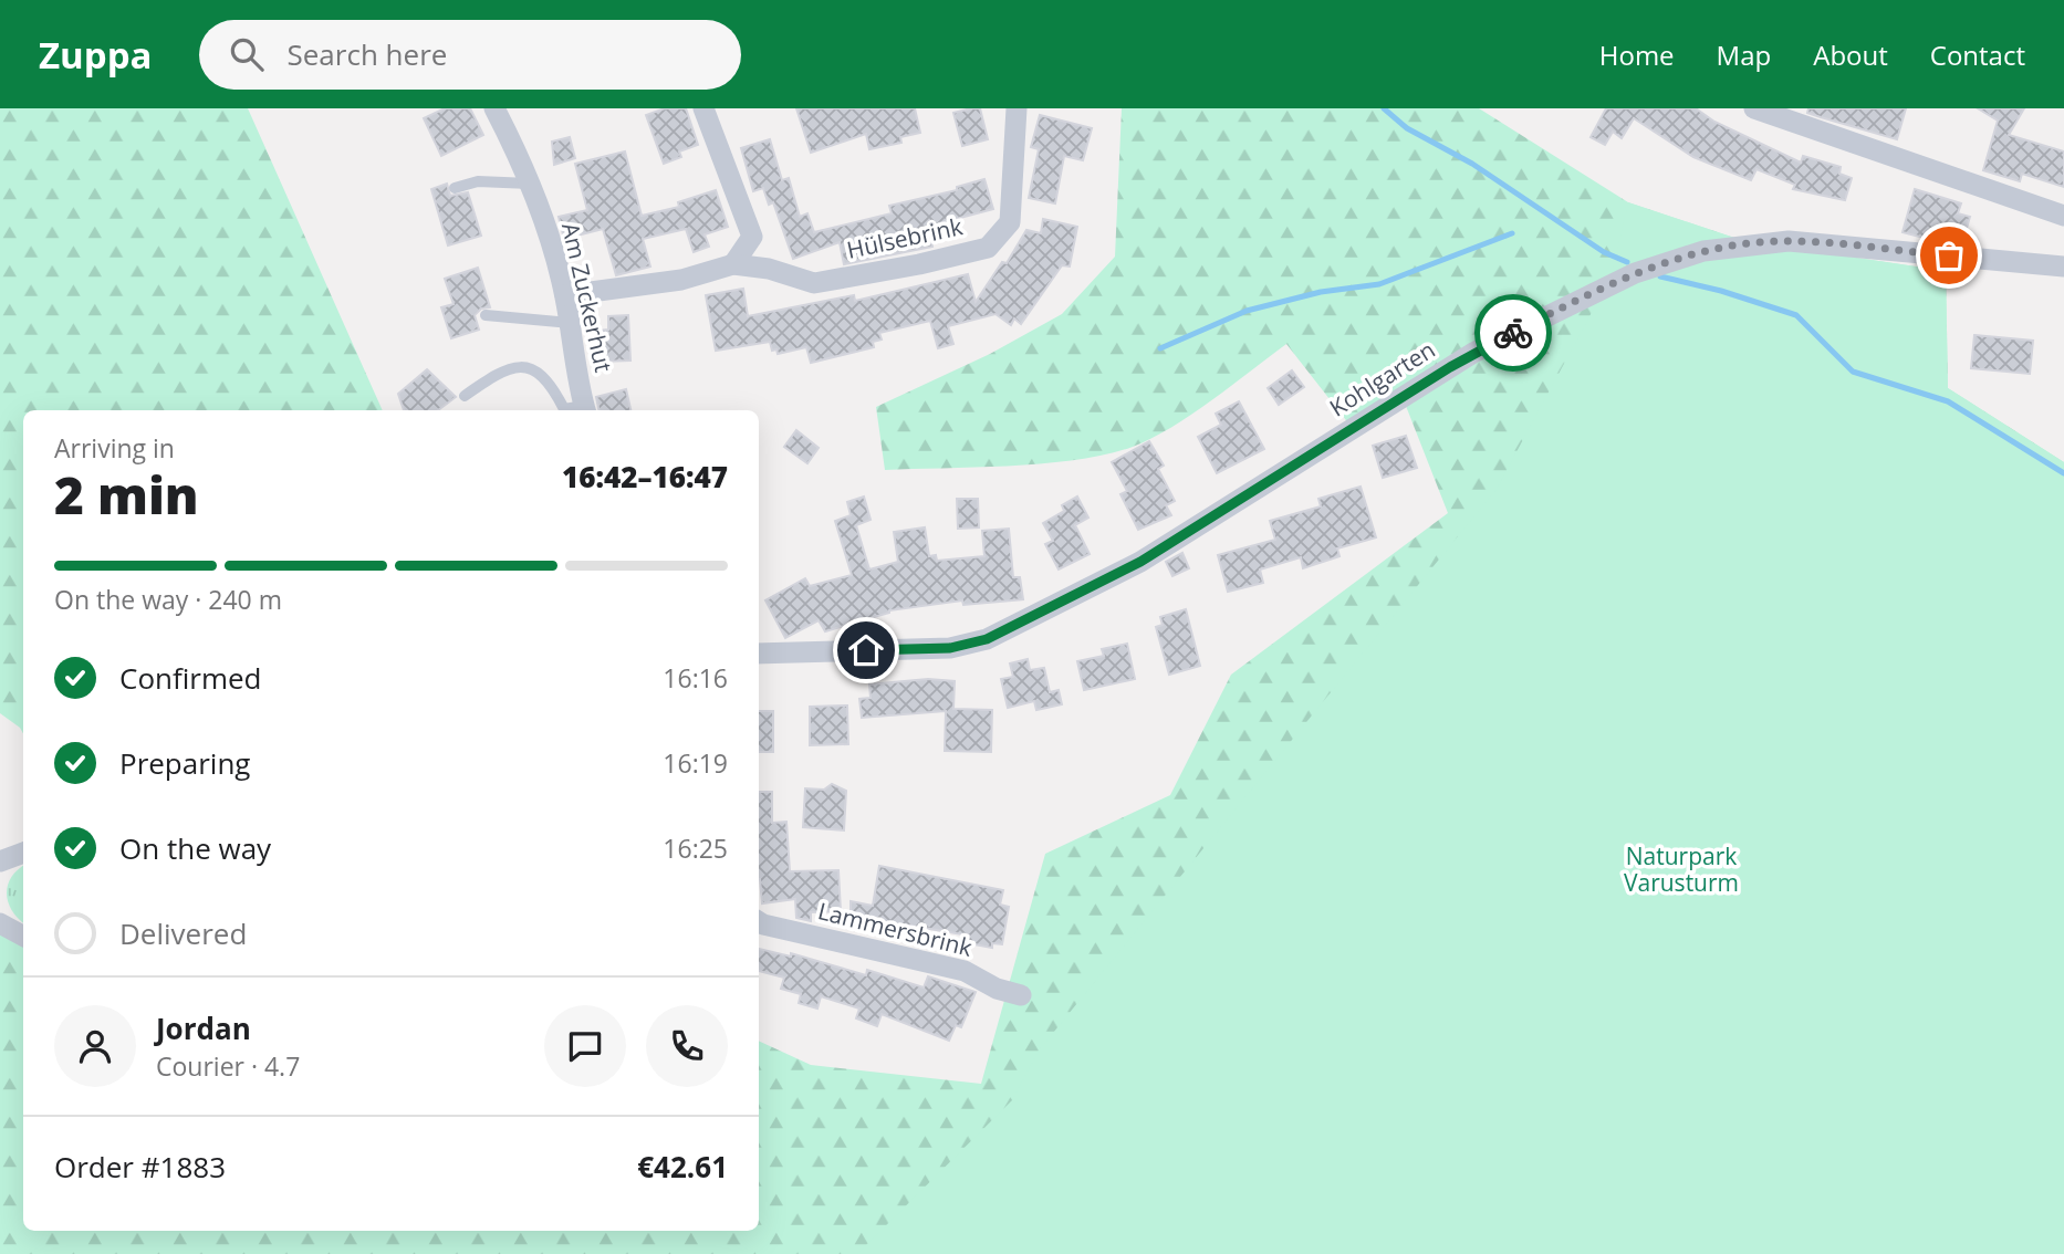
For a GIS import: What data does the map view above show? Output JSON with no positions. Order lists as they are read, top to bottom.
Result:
{
  "streets": {
    "street": [
      "Hülsebrink",
      "Am Zuckerhut",
      "Kohlgarten",
      "Lammersbrink"
    ]
  },
  "crossings": [
    ["Hülsebrink", "Am Zuckerhut"]
  ],
  "parks": ["Naturpark Varusturm"],
  "page": {
    "header": "Zuppa",
    "search": "Search here",
    "nav": [
      "Home",
      "Map",
      "About",
      "Contact"
    ],
    "heading": ["2 min", "Arriving in", "16:42–16:47"],
    "panel": [
      "Jordan",
      "Courier · 4.7",
      "Order #1883",
      "€42.61"
    ],
    "bar": "On the way · 240 m",
    "list": [
      ["Confirmed", "16:16"],
      ["Preparing", "16:19"],
      ["On the way", "16:25"],
      "Delivered"
    ]
  }
}
